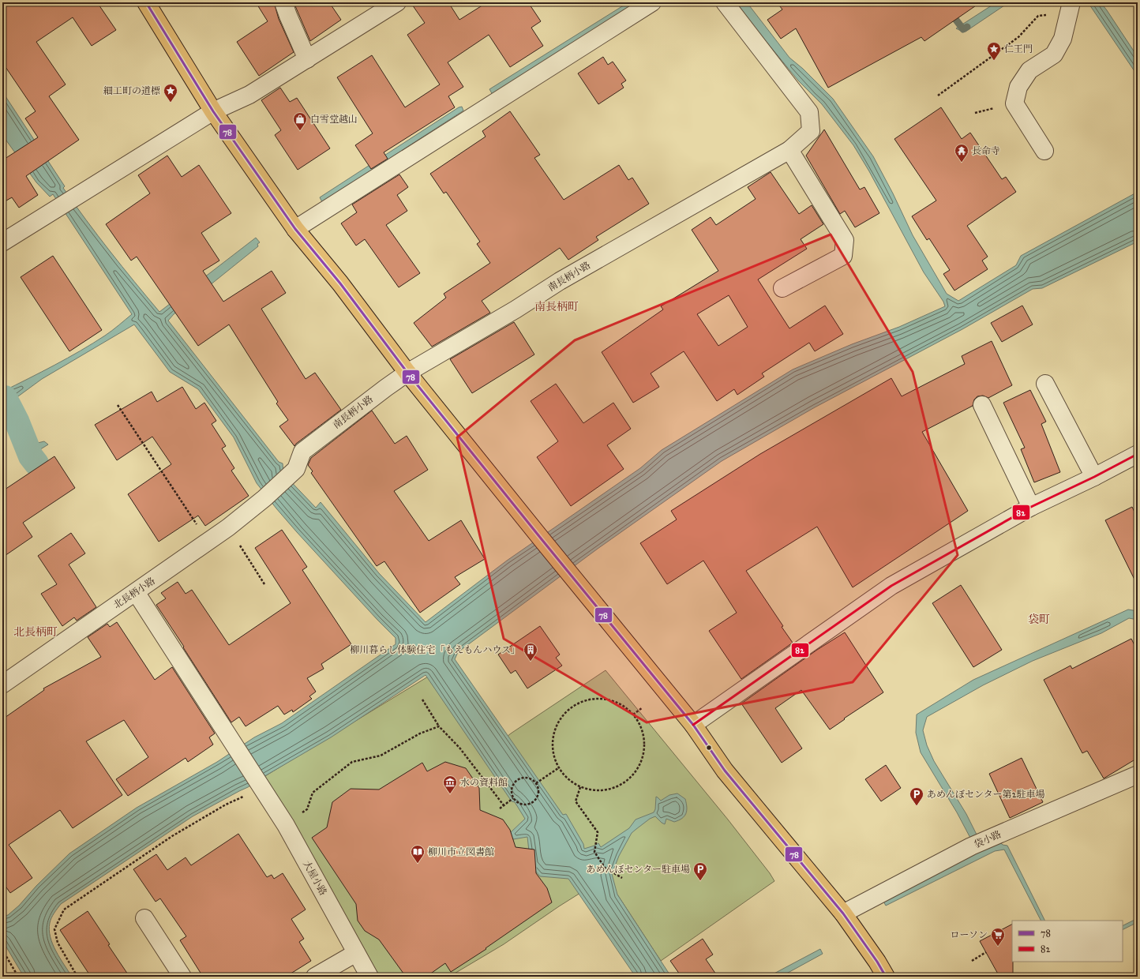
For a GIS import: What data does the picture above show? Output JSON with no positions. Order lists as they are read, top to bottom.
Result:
{
  "streets": {
    "street": [
      "南長柄小路",
      "北長柄小路",
      "袋小路",
      "大屋小路"
    ]
  },
  "crossings": [
    ["南長柄小路", "北長柄小路"],
    ["北長柄小路", "大屋小路"]
  ],
  "districts": ["南長柄町", "袋町", "北長柄町"],
  "places": {
    "place": ["仁王門", "細工町の道標"],
    "shop": ["白雪堂越山"],
    "temple": ["長命寺"],
    "building": ["柳川暮らし体験住宅「もえもんハウス」"],
    "museum": ["水の資料館"],
    "parking": ["あめんぼセンター第2駐車場", "あめんぼセンター駐車場"],
    "library": ["柳川市立図書館"],
    "supermarket": ["ローソン"]
  },
  "lines": ["transit line 78", "transit line 82"],
  "legend": ["78", "82"]
}
